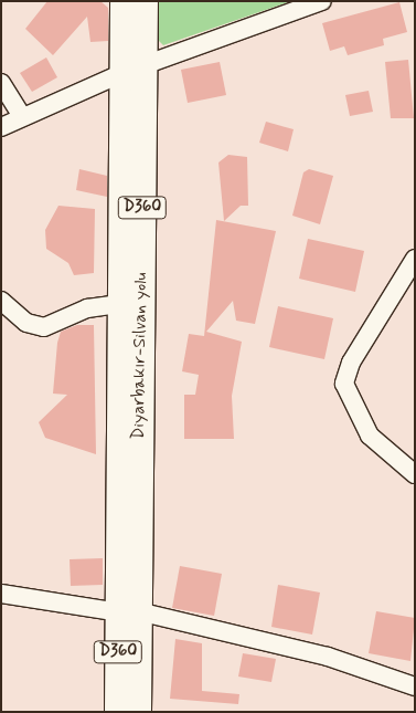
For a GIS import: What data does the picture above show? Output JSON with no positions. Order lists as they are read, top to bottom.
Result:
{
  "streets": {
    "highway": ["D360", "Diyarbakır-Silvan yolu"]
  }
}
